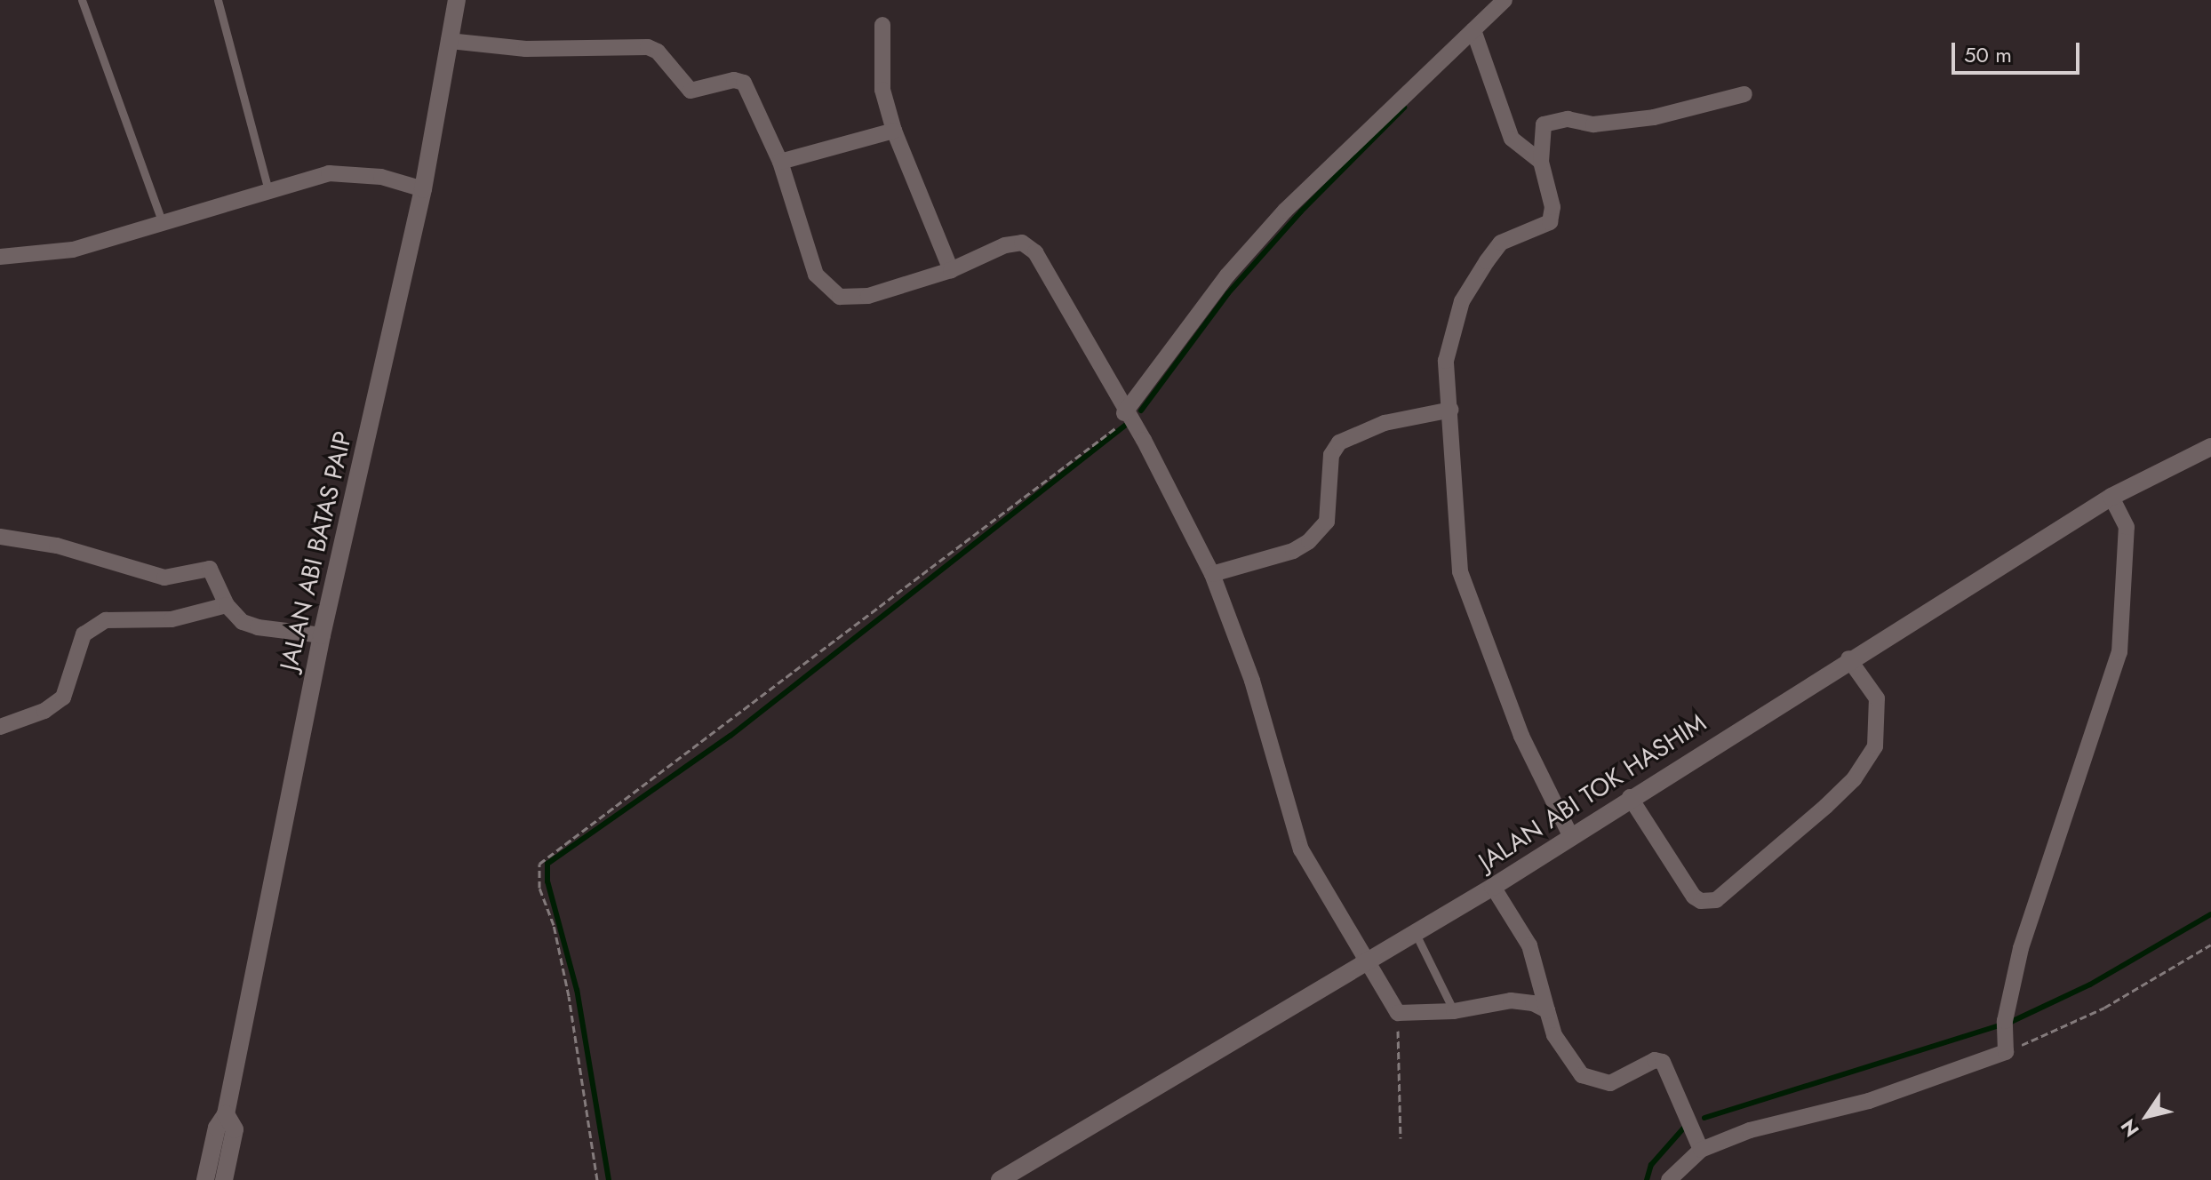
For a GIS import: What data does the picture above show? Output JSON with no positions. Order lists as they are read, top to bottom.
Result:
{
  "streets": {
    "main road": ["JALAN ABI BATAS PAIP", "JALAN ABI TOK HASHIM"]
  },
  "scale_bar": "50 m",
  "north": "bottom left"
}
